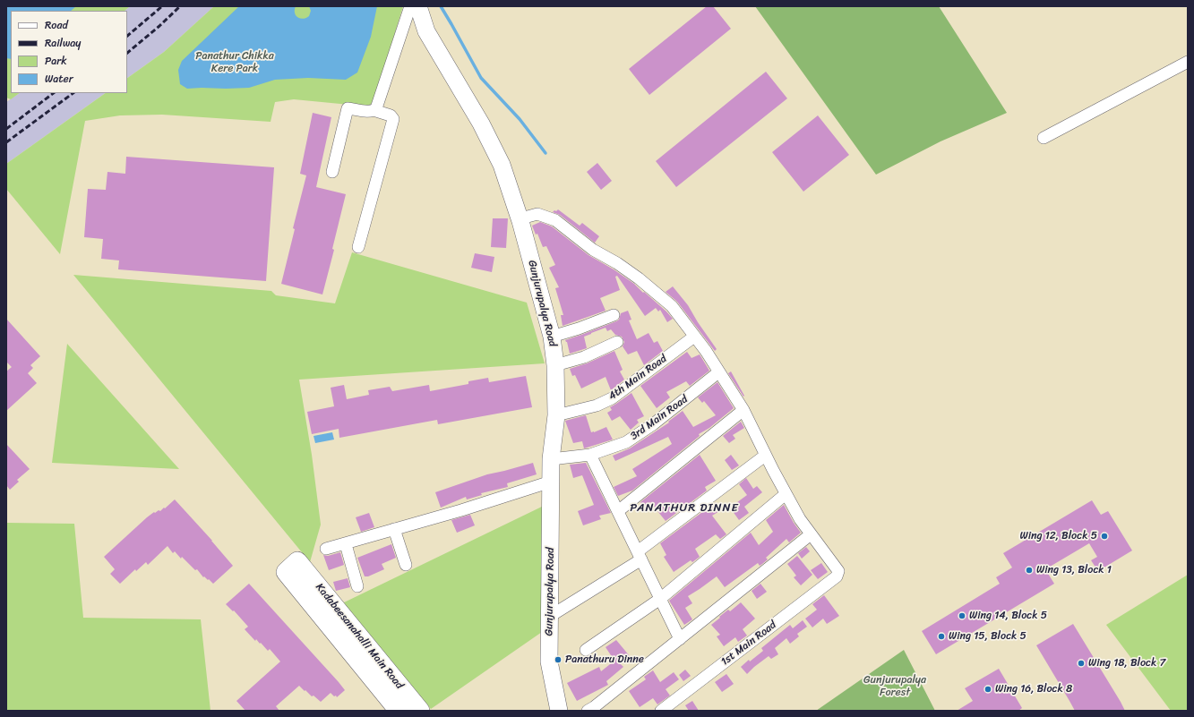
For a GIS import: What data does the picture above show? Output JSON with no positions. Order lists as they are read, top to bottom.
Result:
{
  "streets": {
    "main road": ["Kadabeesanahalli Main Road"],
    "street": [
      "Gunjurupalya Road",
      "4th Main Road",
      "3rd Main Road",
      "1st Main Road"
    ]
  },
  "crossings": [
    ["Gunjurupalya Road", "4th Main Road"],
    ["Gunjurupalya Road", "3rd Main Road"]
  ],
  "districts": ["PANATHUR DINNE"],
  "parks": ["Panathur Chikka Kere Park", "Gunjurupalya Forest"],
  "places": [
    "Wing 12, Block 5",
    "Wing 13, Block 1",
    "Wing 14, Block 5",
    "Wing 15, Block 5",
    "Panathuru Dinne",
    "Wing 18, Block 7",
    "Wing 16, Block 8"
  ],
  "legend": [
    "Road",
    "Railway",
    "Park",
    "Water"
  ]
}
